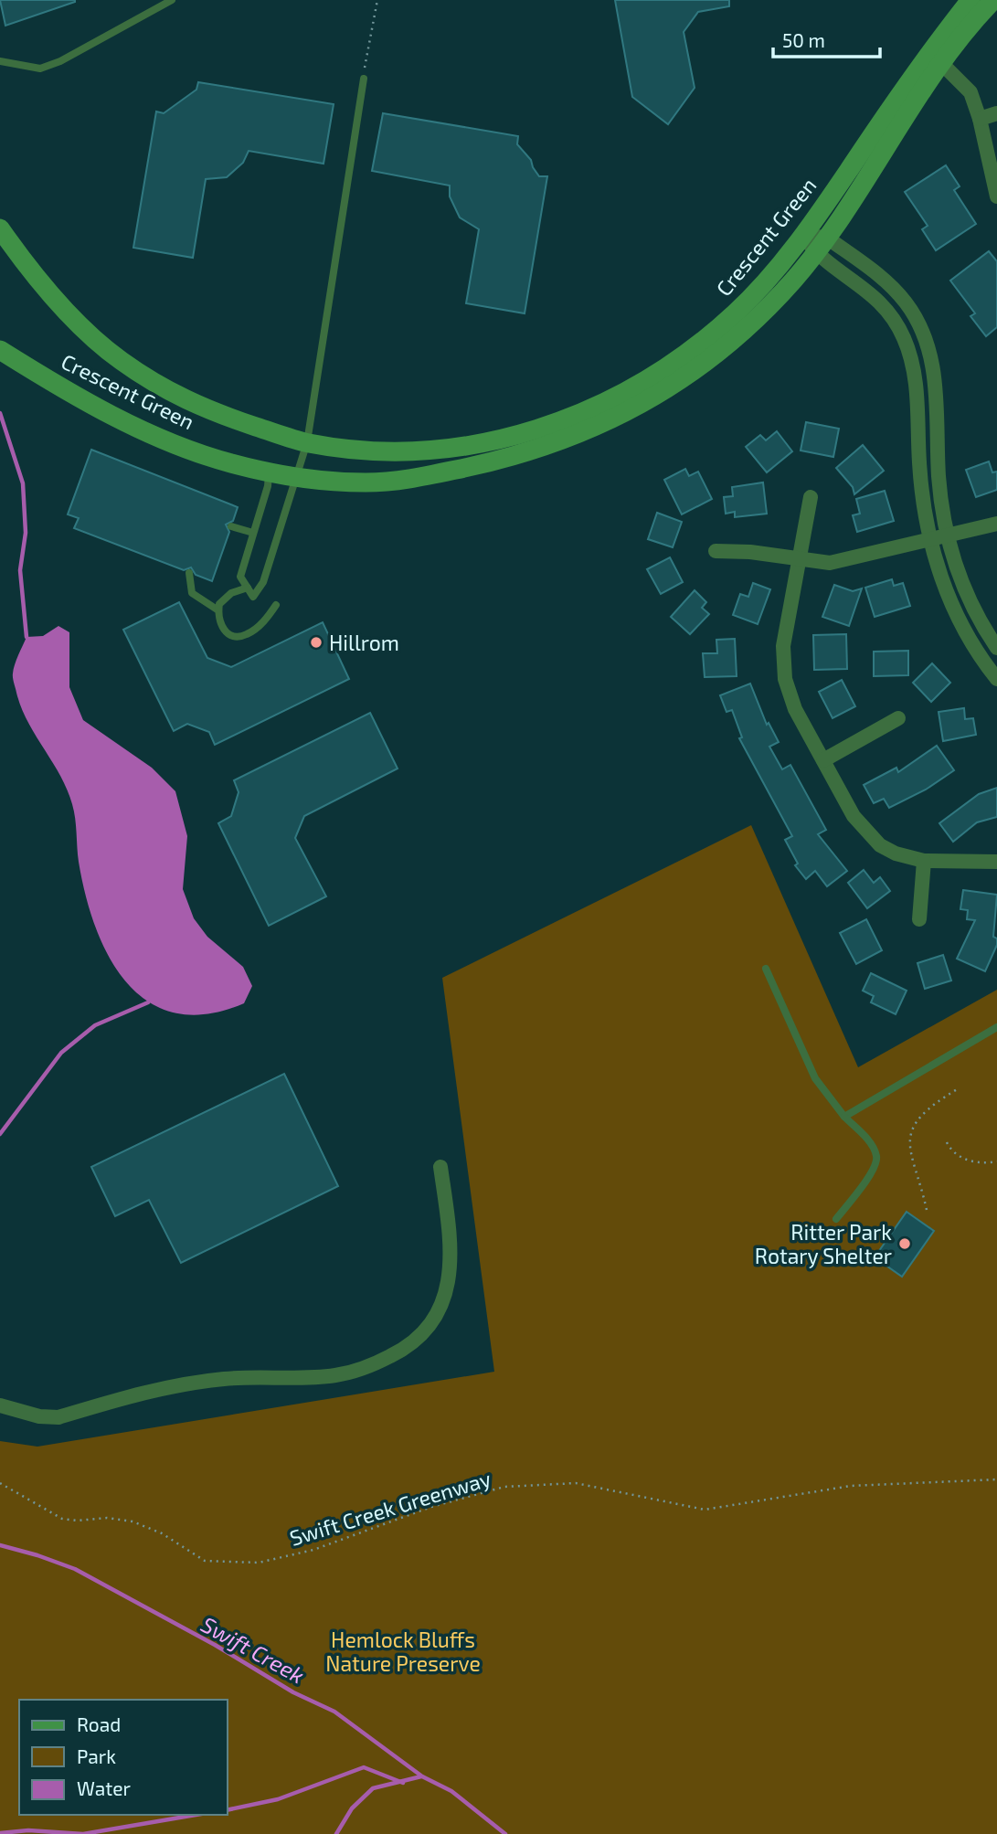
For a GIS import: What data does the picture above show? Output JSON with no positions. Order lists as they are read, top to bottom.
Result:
{
  "streets": {
    "street": ["Crescent Green"],
    "path": ["Swift Creek Greenway"]
  },
  "water": ["Swift Creek"],
  "parks": ["Hemlock Bluffs Nature Preserve"],
  "places": ["Hillrom", "Ritter Park Rotary Shelter"],
  "legend": ["Road", "Park", "Water"],
  "scale_bar": "50 m"
}
